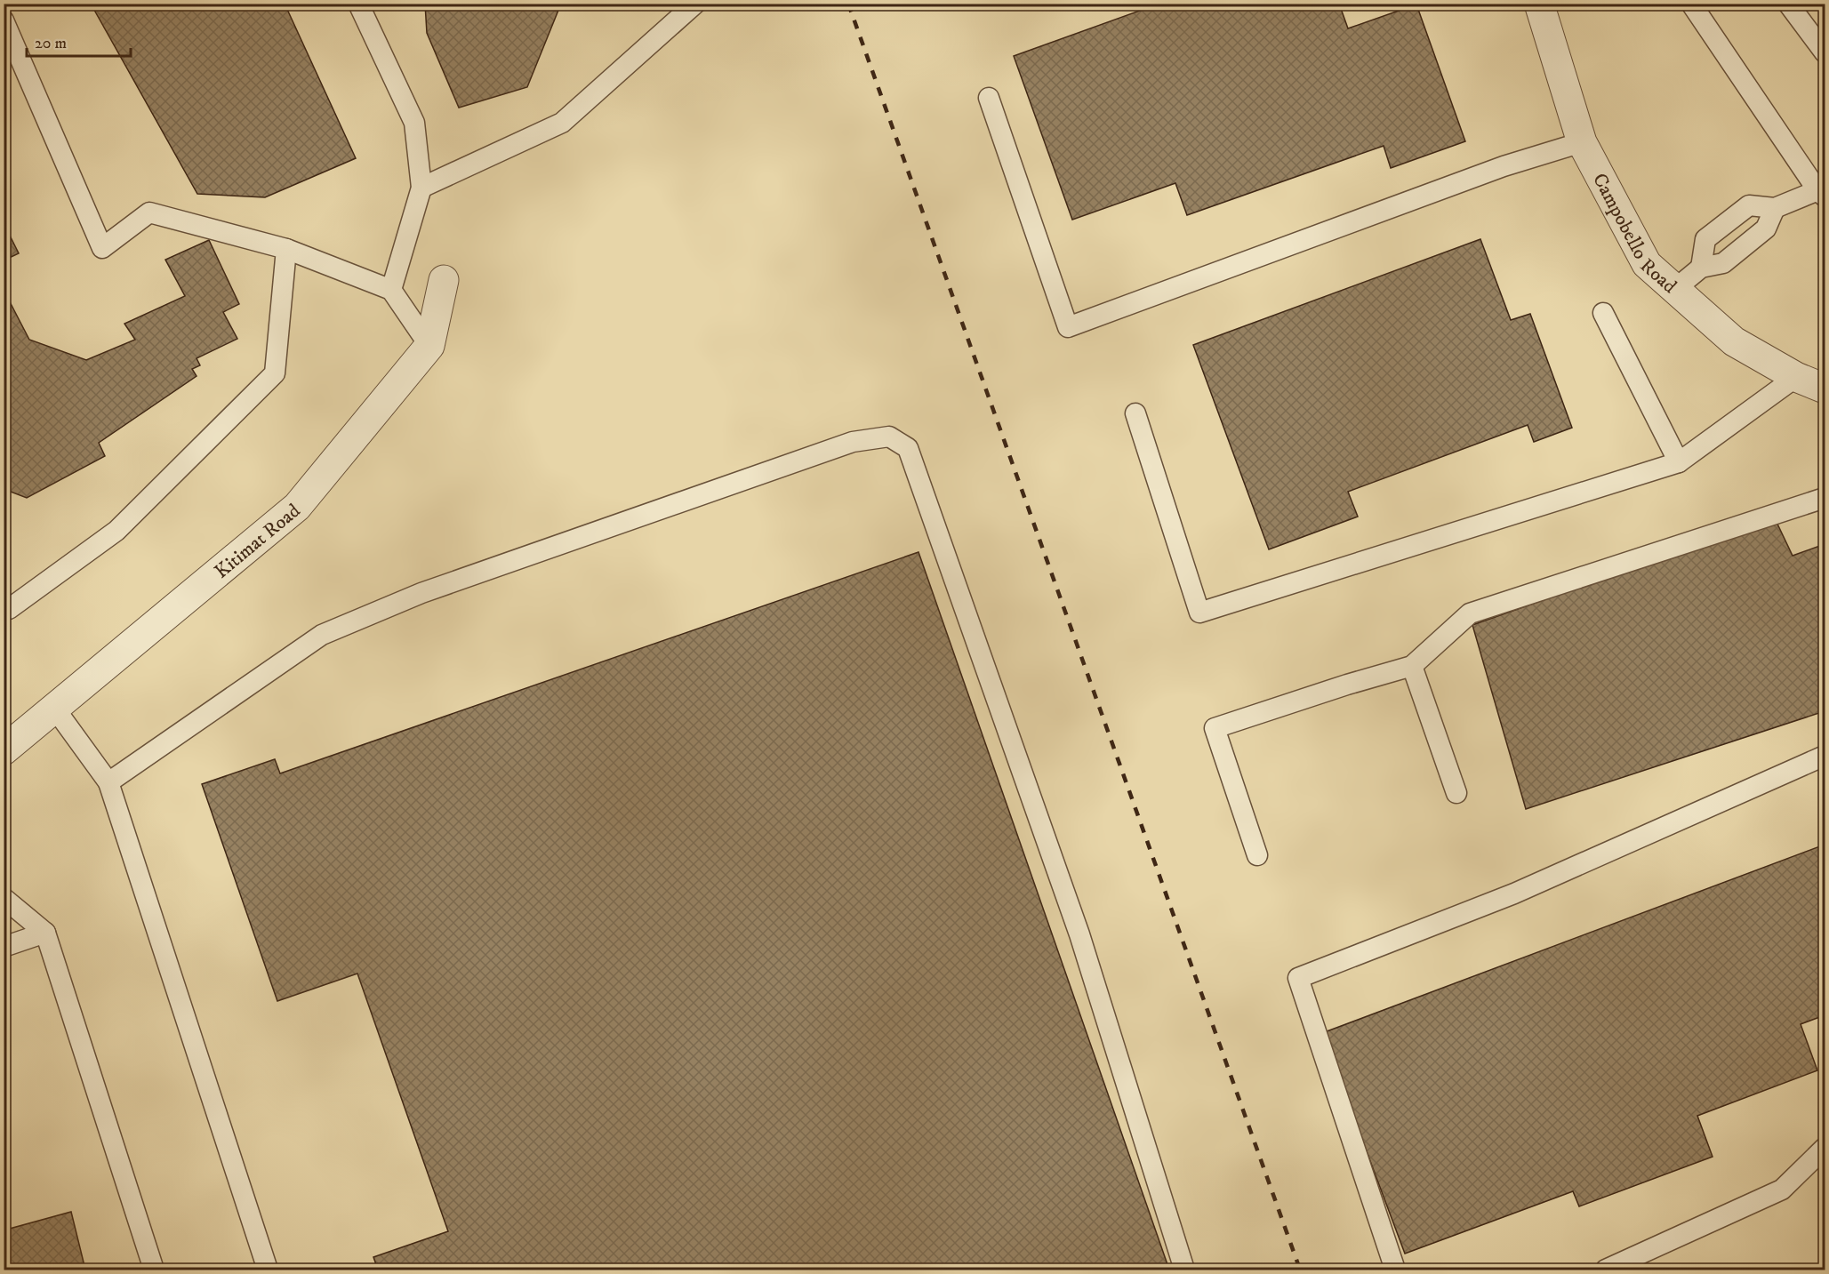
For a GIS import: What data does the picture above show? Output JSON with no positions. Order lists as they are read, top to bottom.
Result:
{
  "streets": {
    "street": ["Campobello Road", "Kitimat Road"]
  },
  "scale_bar": "20 m"
}
